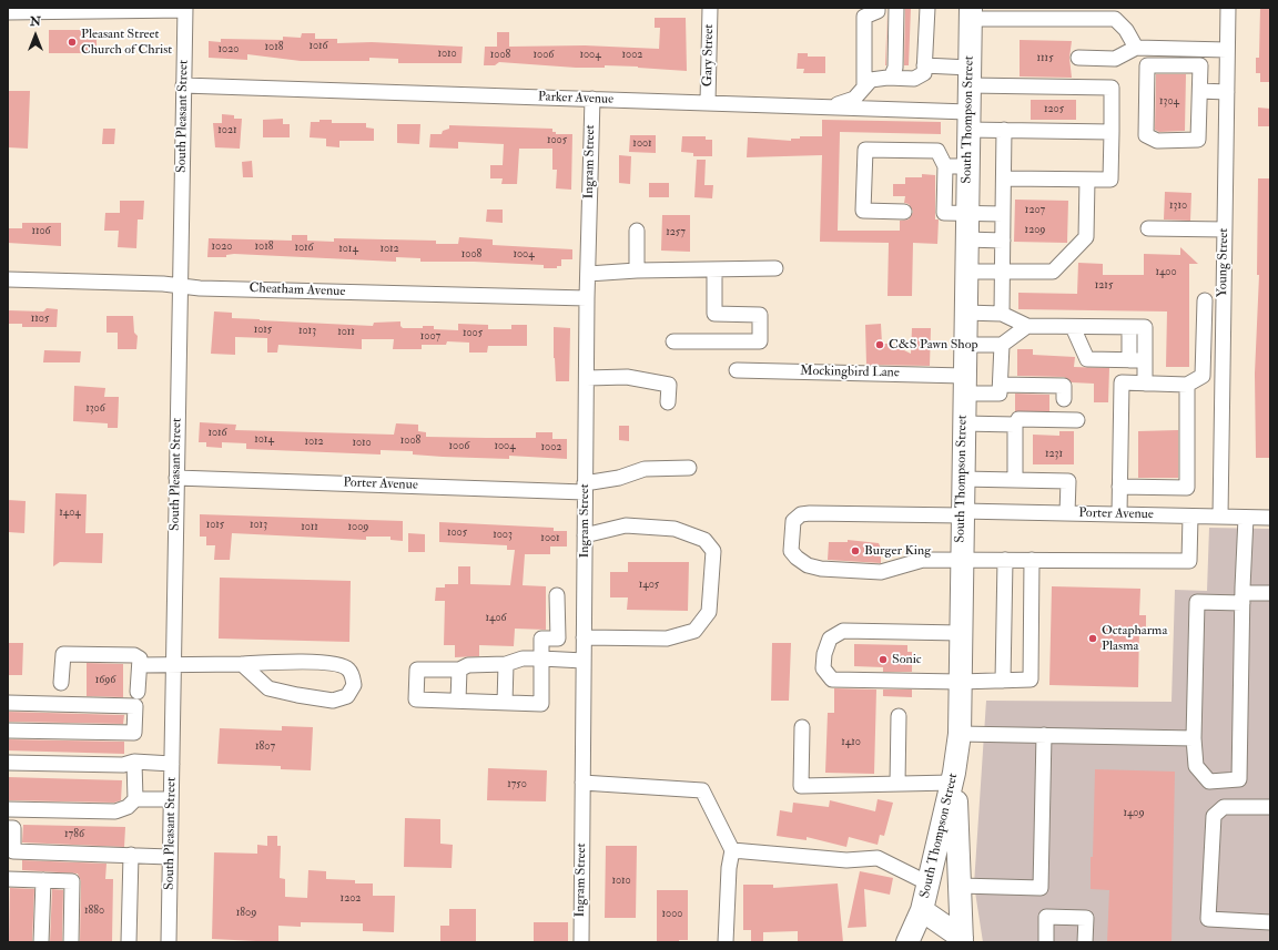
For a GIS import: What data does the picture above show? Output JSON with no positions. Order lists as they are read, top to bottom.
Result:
{
  "streets": {
    "highway": ["South Thompson Street"],
    "street": [
      "Gary Street",
      "Parker Avenue",
      "South Pleasant Street",
      "Ingram Street",
      "Young Street",
      "Cheatham Avenue",
      "Mockingbird Lane",
      "Porter Avenue"
    ]
  },
  "crossings": [
    ["Gary Street", "Parker Avenue"],
    ["Parker Avenue", "South Pleasant Street"],
    ["Parker Avenue", "South Thompson Street"],
    ["Parker Avenue", "Ingram Street"],
    ["South Pleasant Street", "Cheatham Avenue"],
    ["South Pleasant Street", "Porter Avenue"],
    ["South Thompson Street", "Mockingbird Lane"],
    ["South Thompson Street", "Porter Avenue"],
    ["Ingram Street", "Cheatham Avenue"],
    ["Ingram Street", "Porter Avenue"],
    ["Young Street", "Porter Avenue"]
  ],
  "places": [
    "Pleasant Street Church of Christ",
    "C&S Pawn Shop",
    "Burger King",
    "Octapharma Plasma",
    "Sonic"
  ],
  "house_numbers": [
    "1016",
    "1018",
    "1020",
    "1010",
    "1008",
    "1006",
    "1004",
    "1002",
    "1115",
    "1304",
    "1205",
    "1021",
    "1005",
    "1001",
    "1310",
    "1207",
    "1209",
    "1106",
    "1257",
    "1020",
    "1018",
    "1016",
    "1014",
    "1012",
    "1008",
    "1004",
    "1400",
    "1215",
    "1105",
    "1015",
    "1013",
    "1011",
    "1005",
    "1007",
    "1306",
    "1016",
    "1014",
    "1008",
    "1012",
    "1010",
    "1006",
    "1004",
    "1002",
    "1231",
    "1404",
    "1015",
    "1013",
    "1011",
    "1009",
    "1005",
    "1003",
    "1001",
    "1405",
    "1406",
    "1696",
    "1410",
    "1807",
    "1750",
    "1409",
    "1786",
    "1010",
    "1202",
    "1880",
    "1809",
    "1000"
  ],
  "north": "top"
}
